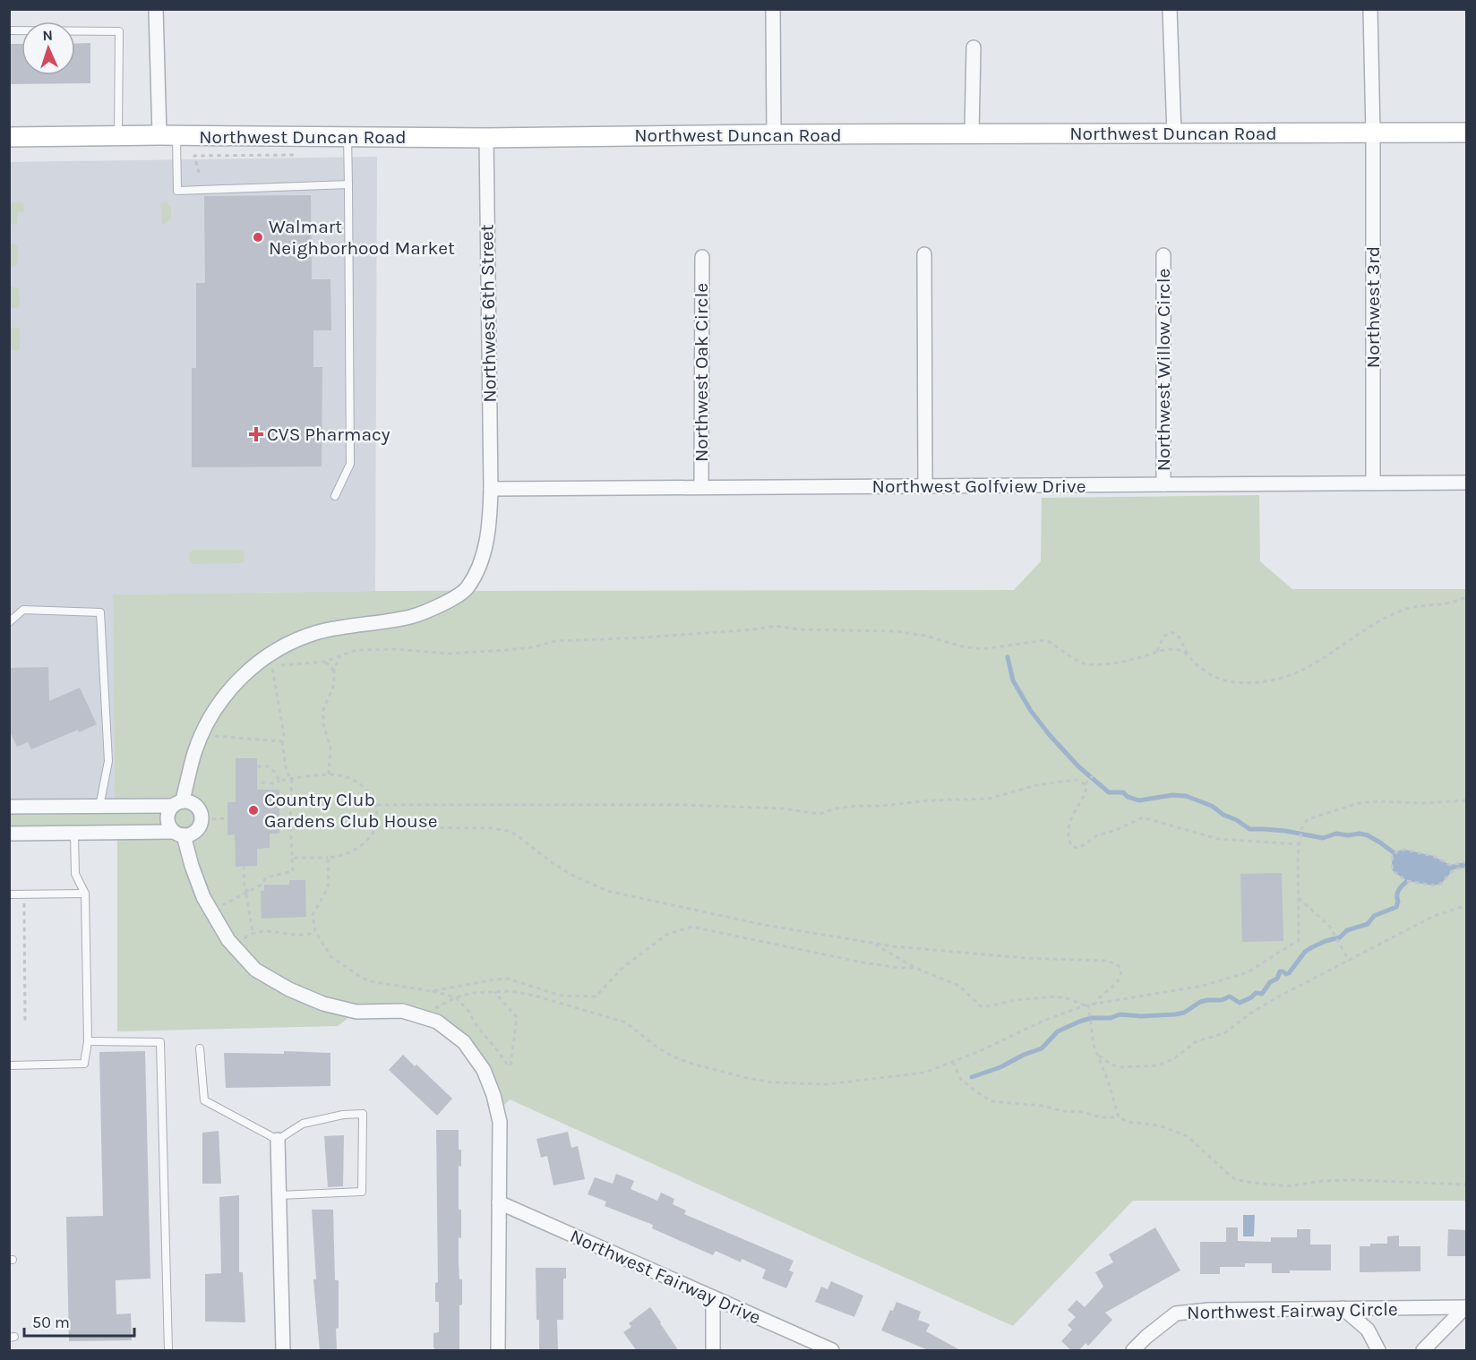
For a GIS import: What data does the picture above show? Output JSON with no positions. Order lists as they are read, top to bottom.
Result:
{
  "streets": {
    "street": [
      "Northwest Duncan Road",
      "Northwest 3rd",
      "Northwest 6th Street",
      "Northwest Willow Circle",
      "Northwest Oak Circle",
      "Northwest Golfview Drive",
      "Northwest Fairway Drive",
      "Northwest Fairway Circle"
    ]
  },
  "crossings": [
    ["Northwest Duncan Road", "Northwest 3rd"],
    ["Northwest Duncan Road", "Northwest 6th Street"],
    ["Northwest 3rd", "Northwest Golfview Drive"],
    ["Northwest 6th Street", "Northwest Golfview Drive"],
    ["Northwest Willow Circle", "Northwest Golfview Drive"],
    ["Northwest Oak Circle", "Northwest Golfview Drive"]
  ],
  "places": {
    "other": ["Walmart Neighborhood Market", "Country Club Gardens Club House"],
    "health": ["CVS Pharmacy"]
  },
  "scale_bar": "50 m",
  "north": "top"
}
